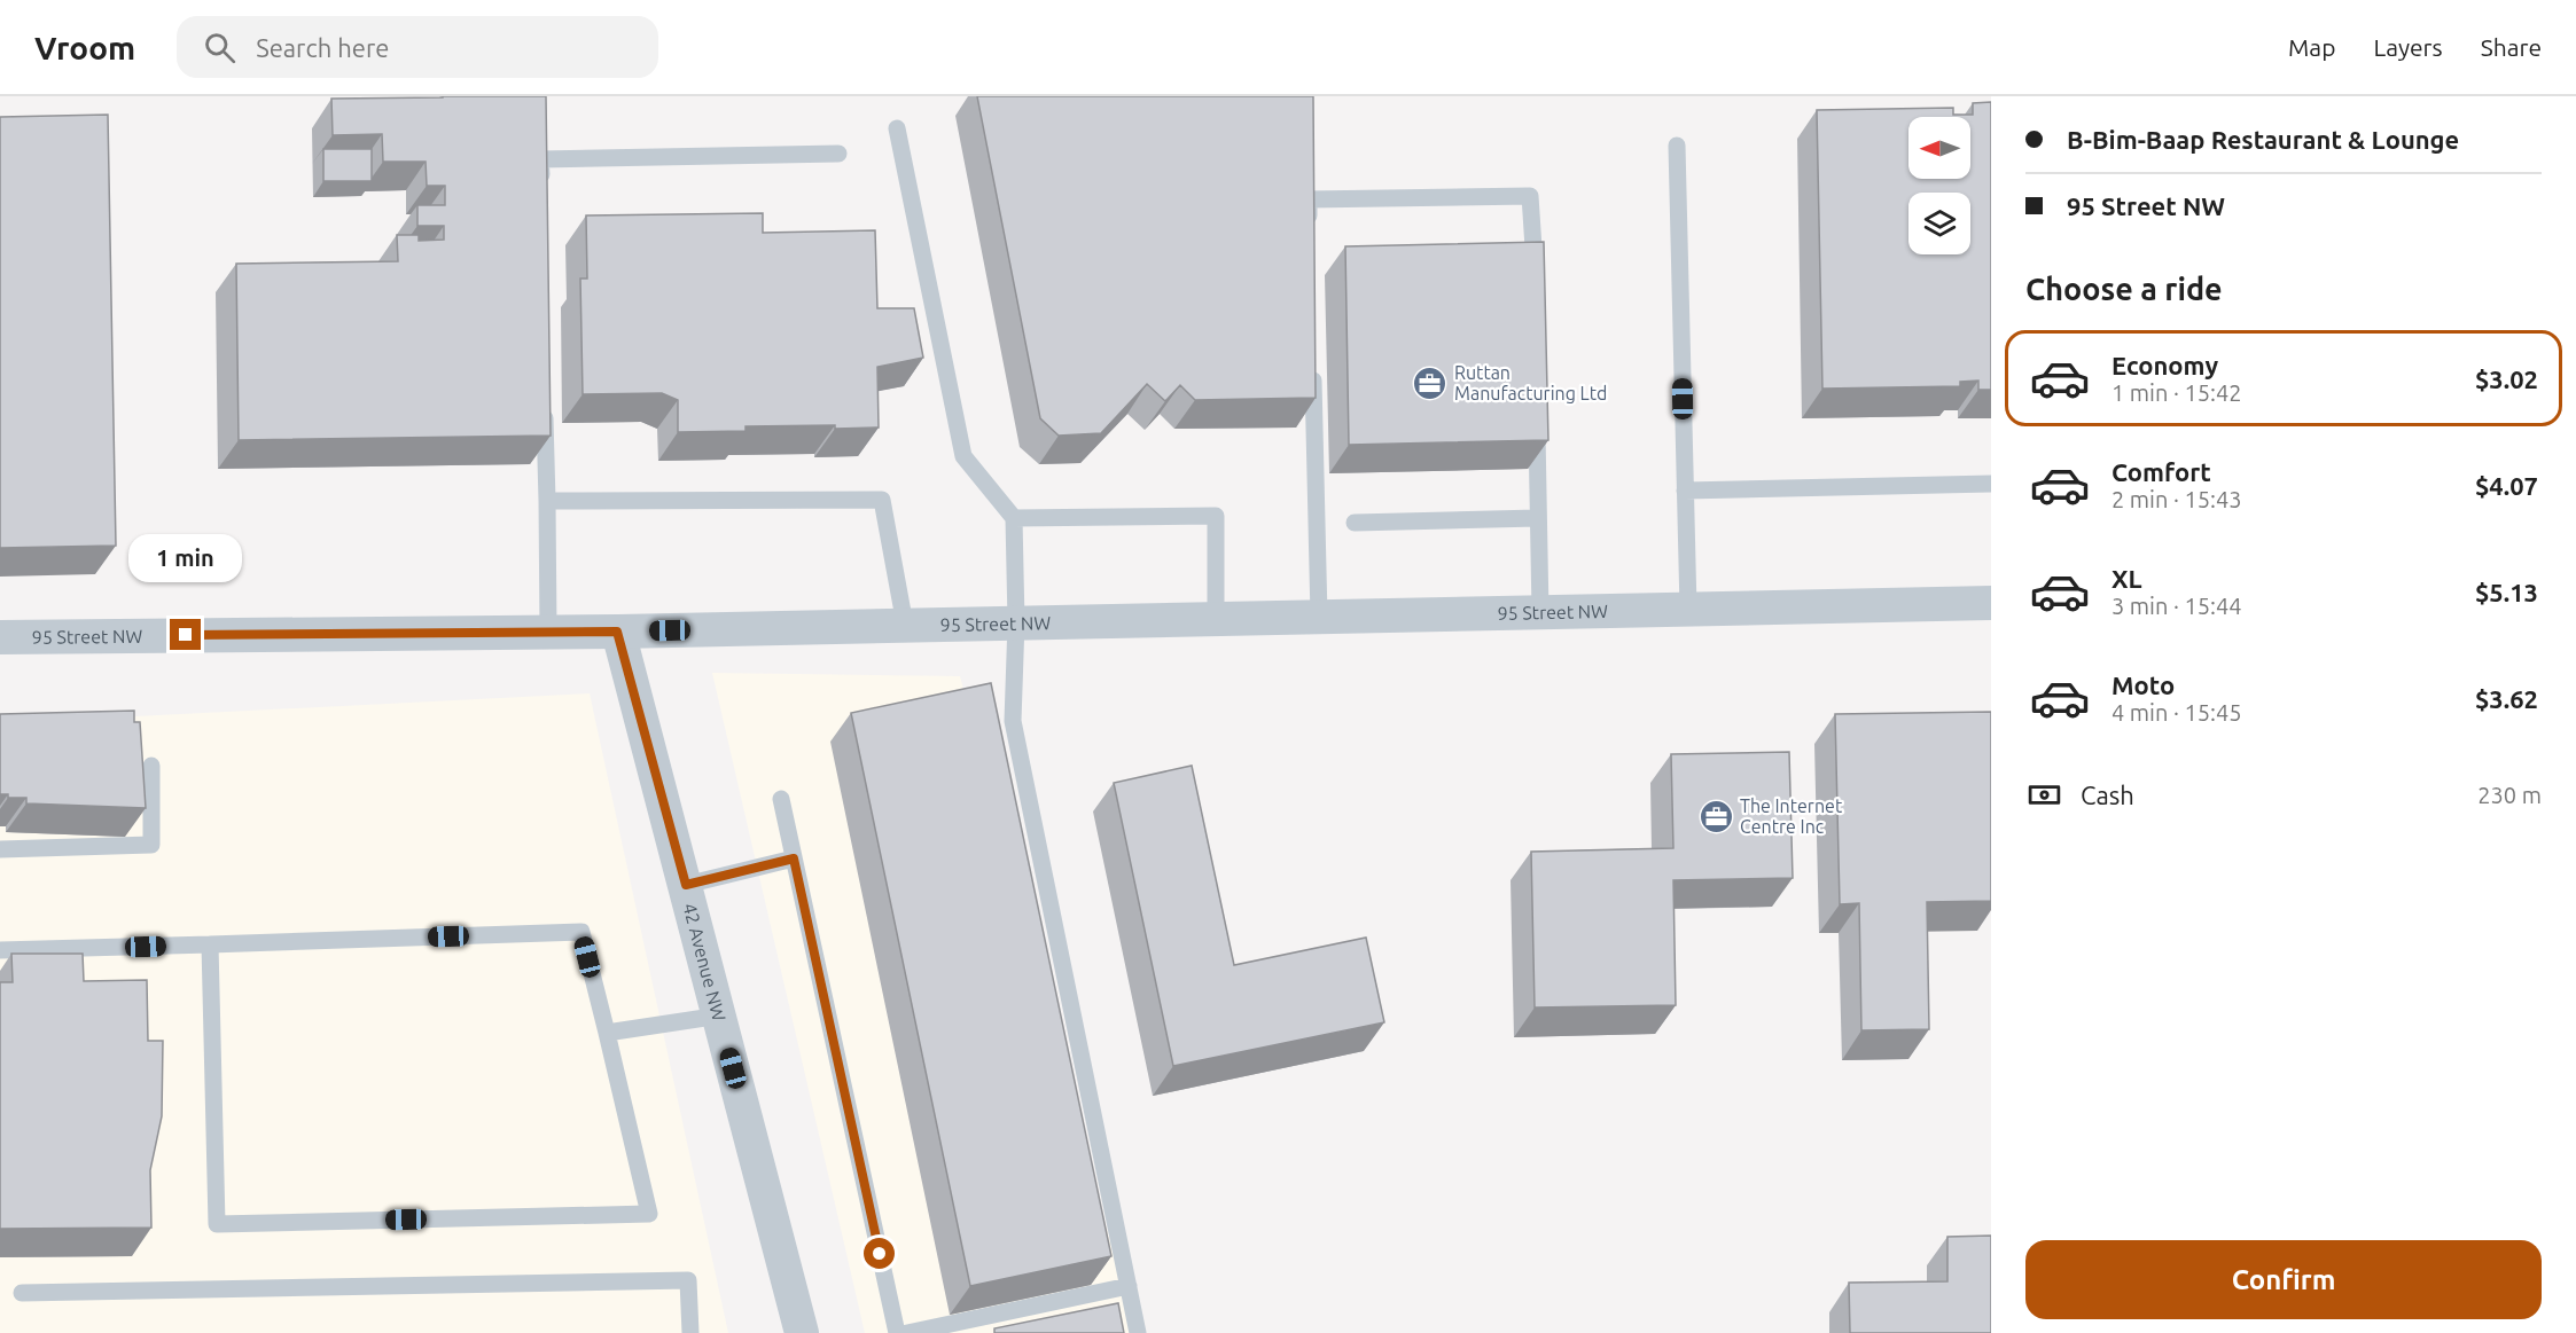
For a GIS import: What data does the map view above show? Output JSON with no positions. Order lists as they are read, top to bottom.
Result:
{
  "streets": {
    "street": ["95 Street NW", "42 Avenue NW"]
  },
  "crossings": [
    ["95 Street NW", "42 Avenue NW"]
  ],
  "places": {
    "office": ["Ruttan Manufacturing Ltd", "The Internet Centre Inc"]
  },
  "north": "left",
  "page": {
    "header": "Vroom",
    "search": "Search here",
    "nav": ["Map", "Layers", "Share"],
    "banner": ["B-Bim-Baap Restaurant & Lounge", "95 Street NW"],
    "heading": "Choose a ride",
    "list": [
      {
        "name": "Economy",
        "note": "1 min · 15:42",
        "value": "$3.02"
      },
      {
        "name": "Comfort",
        "note": "2 min · 15:43",
        "value": "$4.07"
      },
      {
        "name": "XL",
        "note": "3 min · 15:44",
        "value": "$5.13"
      },
      {
        "name": "Moto",
        "note": "4 min · 15:45",
        "value": "$3.62"
      }
    ],
    "bubble": "1 min",
    "pay": ["Cash", "230 m"],
    "buttons": "Confirm"
  }
}
